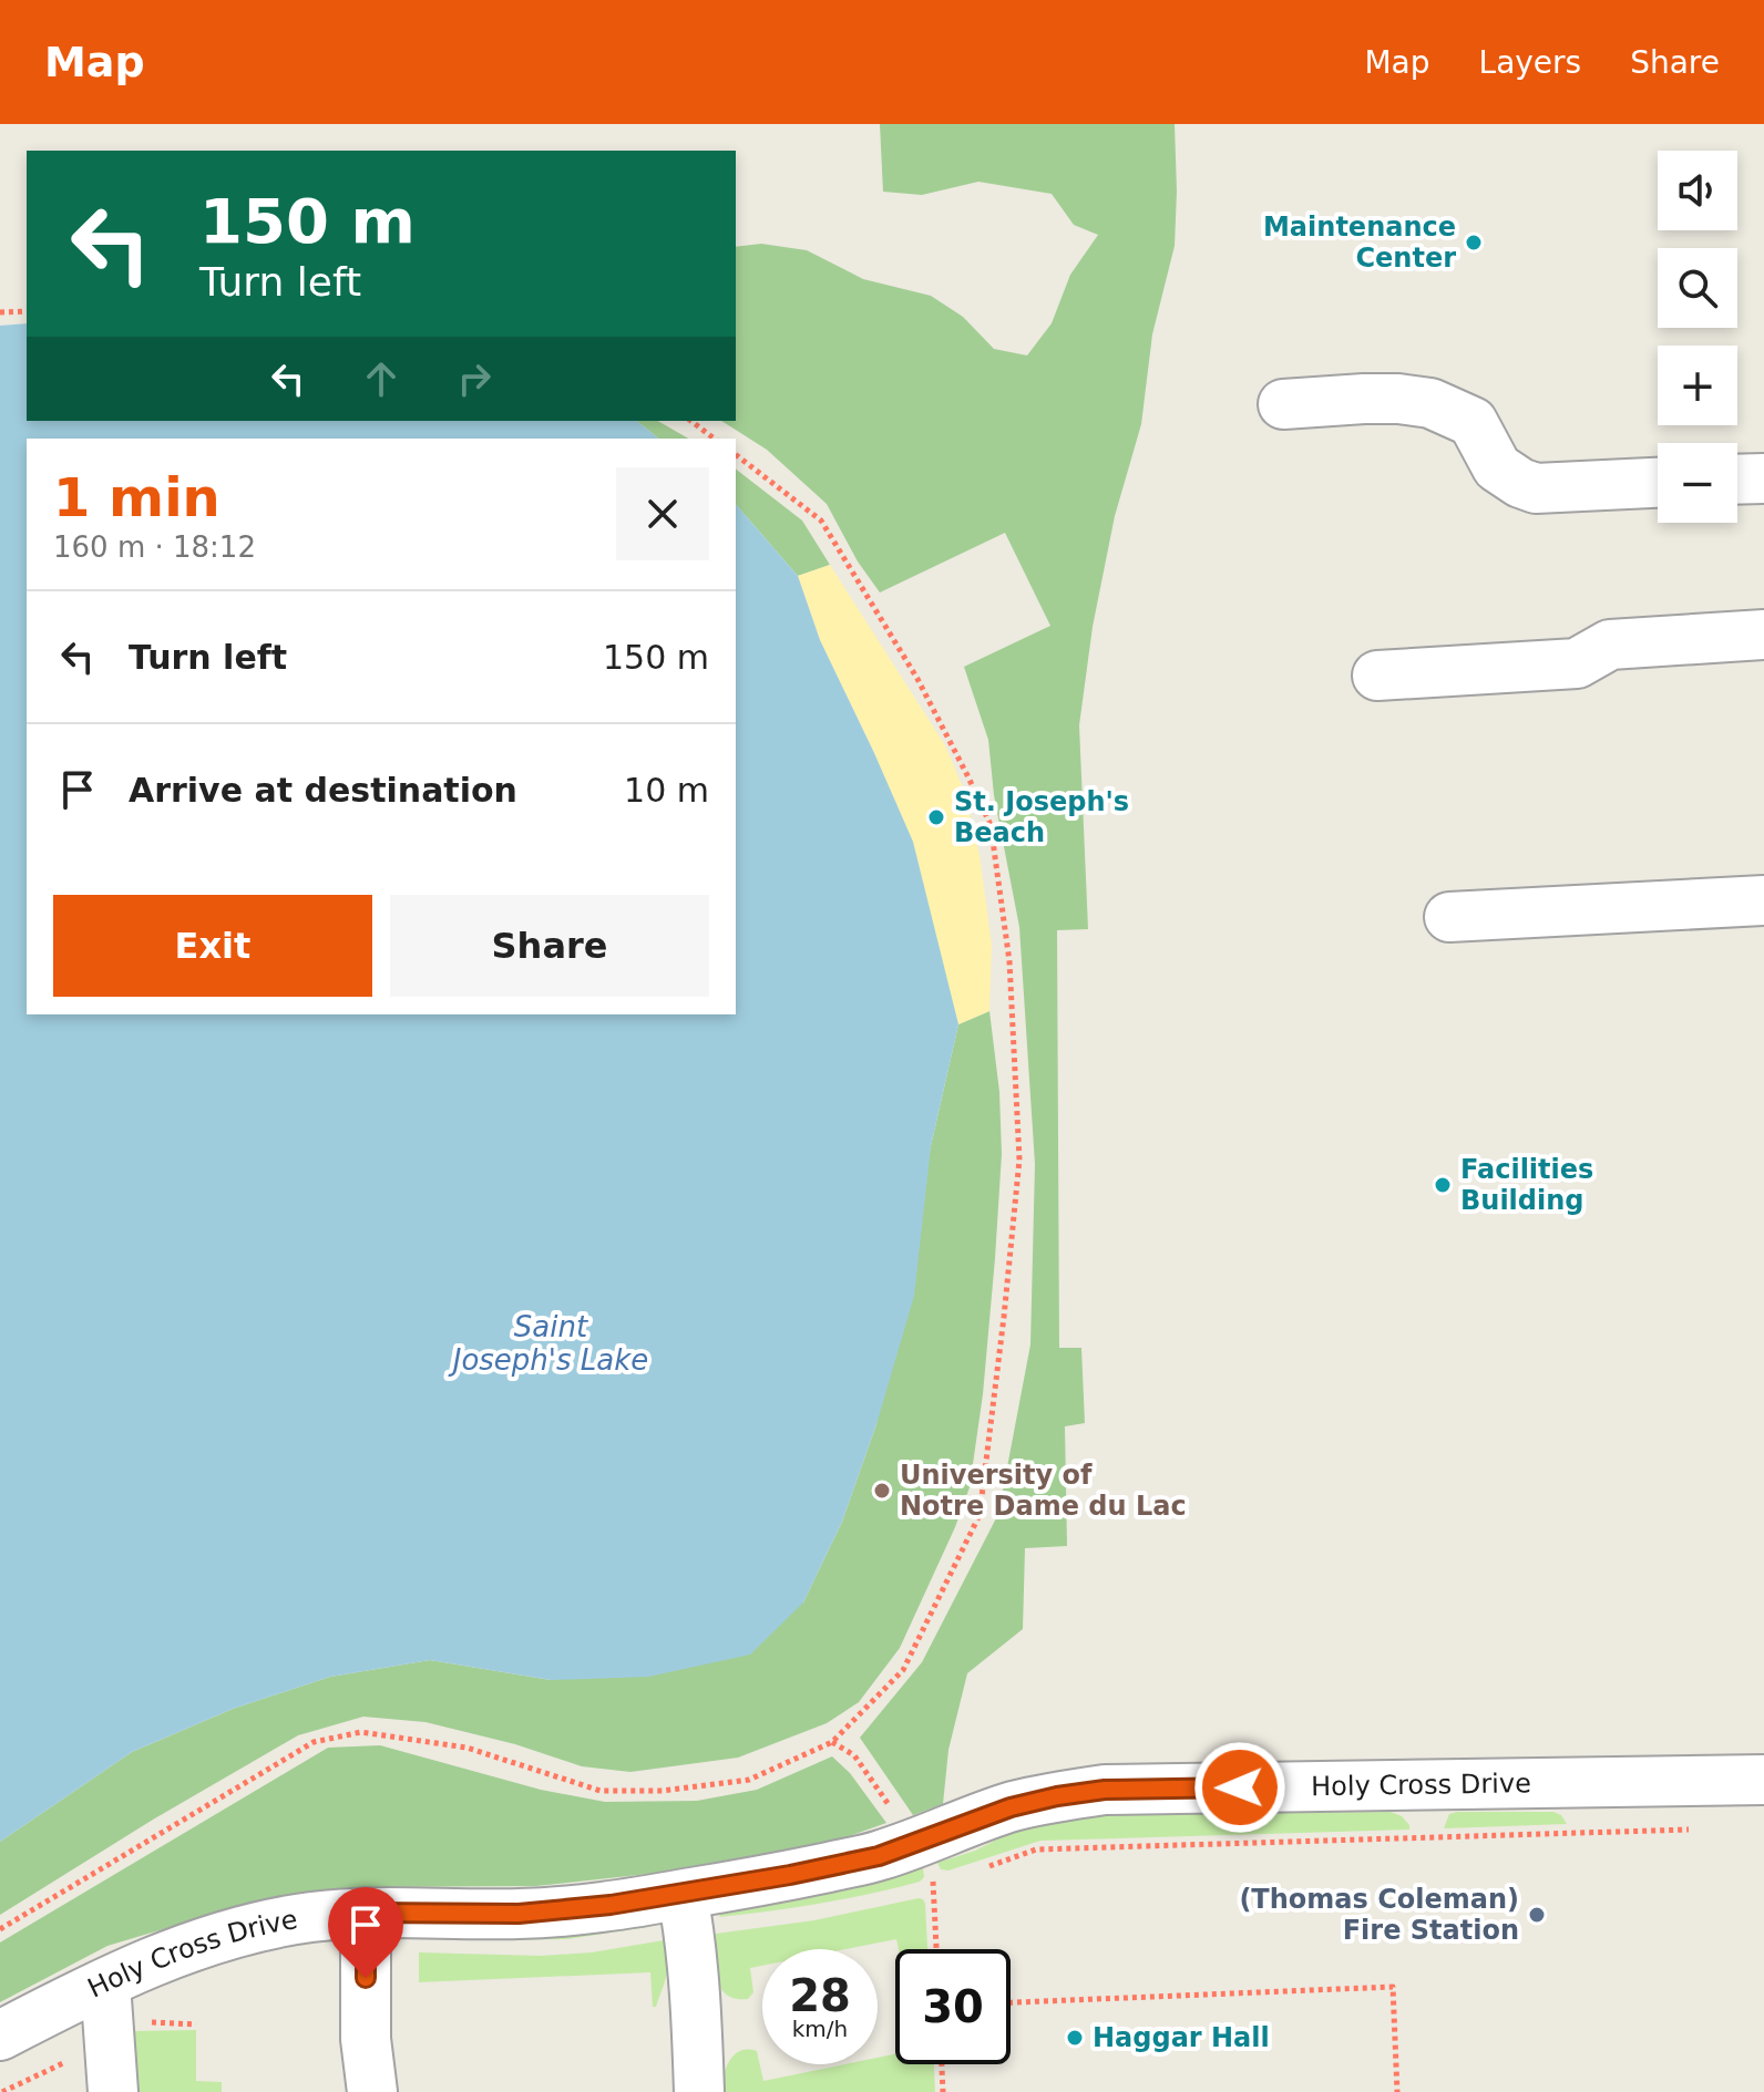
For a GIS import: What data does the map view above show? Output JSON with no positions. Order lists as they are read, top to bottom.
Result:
{
  "streets": {
    "street": ["Holy Cross Drive"]
  },
  "water": ["Saint Joseph's Lake"],
  "places": [
    "Maintenance Center",
    "St. Joseph's Beach",
    "Facilities Building",
    "University of Notre Dame du Lac",
    "(Thomas Coleman) Fire Station",
    "Haggar Hall"
  ],
  "page": {
    "header": "Map",
    "nav": ["Map", "Layers", "Share"],
    "map_buttons": ["+", "−"],
    "turn": ["150 m", "Turn left"],
    "heading": ["1 min", "160 m · 18:12"],
    "list": [
      {
        "name": "Turn left",
        "value": "150 m"
      },
      {
        "name": "Arrive at destination",
        "value": "10 m"
      }
    ],
    "buttons": ["Exit", "Share"],
    "speed": "28 km/h",
    "limit": "30"
  }
}
